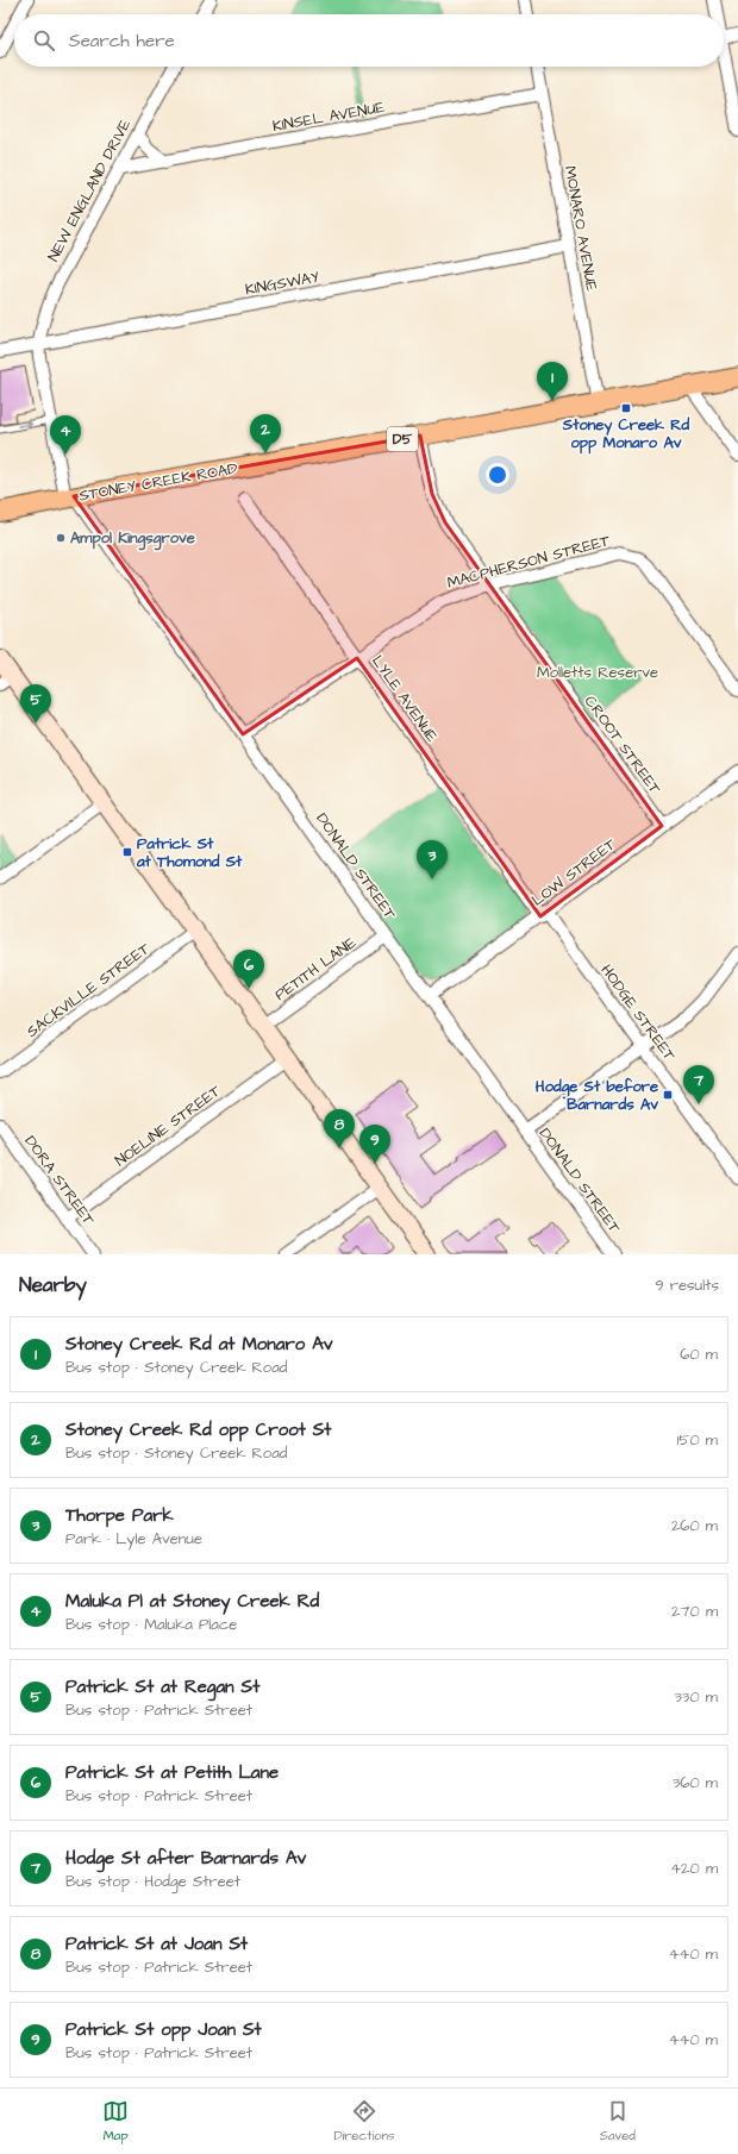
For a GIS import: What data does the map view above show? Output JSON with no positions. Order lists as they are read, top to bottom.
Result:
{
  "streets": {
    "main road": ["D5", "STONEY CREEK ROAD"],
    "street": [
      "KINSEL AVENUE",
      "NEW ENGLAND DRIVE",
      "MONARO AVENUE",
      "KINGSWAY",
      "MACPHERSON STREET",
      "LYLE AVENUE",
      "CROOT STREET",
      "DONALD STREET",
      "LOW STREET",
      "PETITH LANE",
      "SACKVILLE STREET",
      "HODGE STREET",
      "NOELINE STREET",
      "DORA STREET"
    ]
  },
  "crossings": [
    ["KINSEL AVENUE", "NEW ENGLAND DRIVE"],
    ["KINSEL AVENUE", "MONARO AVENUE"],
    ["NEW ENGLAND DRIVE", "KINGSWAY"],
    ["NEW ENGLAND DRIVE", "STONEY CREEK ROAD"],
    ["NEW ENGLAND DRIVE", "DONALD STREET"],
    ["MONARO AVENUE", "KINGSWAY"],
    ["MONARO AVENUE", "STONEY CREEK ROAD"],
    ["STONEY CREEK ROAD", "CROOT STREET"],
    ["STONEY CREEK ROAD", "DONALD STREET"],
    ["MACPHERSON STREET", "LYLE AVENUE"],
    ["MACPHERSON STREET", "CROOT STREET"],
    ["MACPHERSON STREET", "DONALD STREET"],
    ["LYLE AVENUE", "LOW STREET"],
    ["LYLE AVENUE", "HODGE STREET"],
    ["CROOT STREET", "LOW STREET"],
    ["DONALD STREET", "LOW STREET"],
    ["DONALD STREET", "PETITH LANE"],
    ["LOW STREET", "HODGE STREET"],
    ["NOELINE STREET", "DORA STREET"]
  ],
  "parks": ["Molletts Reserve"],
  "places": {
    "transit": ["Stoney Creek Rd opp Monaro Av", "Patrick St at Thomond St", "Hodge St before Barnards Av"],
    "other": ["Ampol Kingsgrove"]
  },
  "page": {
    "search": "Search here",
    "pins": [
      "1",
      "2",
      "4",
      "5",
      "3",
      "6",
      "7",
      "8",
      "9"
    ],
    "heading": ["Nearby", "9 results"],
    "list": [
      {
        "mark": "1",
        "name": "Stoney Creek Rd at Monaro Av",
        "note": "Bus stop · Stoney Creek Road",
        "value": "60 m"
      },
      {
        "mark": "2",
        "name": "Stoney Creek Rd opp Croot St",
        "note": "Bus stop · Stoney Creek Road",
        "value": "150 m"
      },
      {
        "mark": "3",
        "name": "Thorpe Park",
        "note": "Park · Lyle Avenue",
        "value": "260 m"
      },
      {
        "mark": "4",
        "name": "Maluka Pl at Stoney Creek Rd",
        "note": "Bus stop · Maluka Place",
        "value": "270 m"
      },
      {
        "mark": "5",
        "name": "Patrick St at Regan St",
        "note": "Bus stop · Patrick Street",
        "value": "330 m"
      },
      {
        "mark": "6",
        "name": "Patrick St at Petith Lane",
        "note": "Bus stop · Patrick Street",
        "value": "360 m"
      },
      {
        "mark": "7",
        "name": "Hodge St after Barnards Av",
        "note": "Bus stop · Hodge Street",
        "value": "420 m"
      },
      {
        "mark": "8",
        "name": "Patrick St at Joan St",
        "note": "Bus stop · Patrick Street",
        "value": "440 m"
      },
      {
        "mark": "9",
        "name": "Patrick St opp Joan St",
        "note": "Bus stop · Patrick Street",
        "value": "440 m"
      }
    ],
    "nav": ["Map", "Directions", "Saved"]
  }
}
